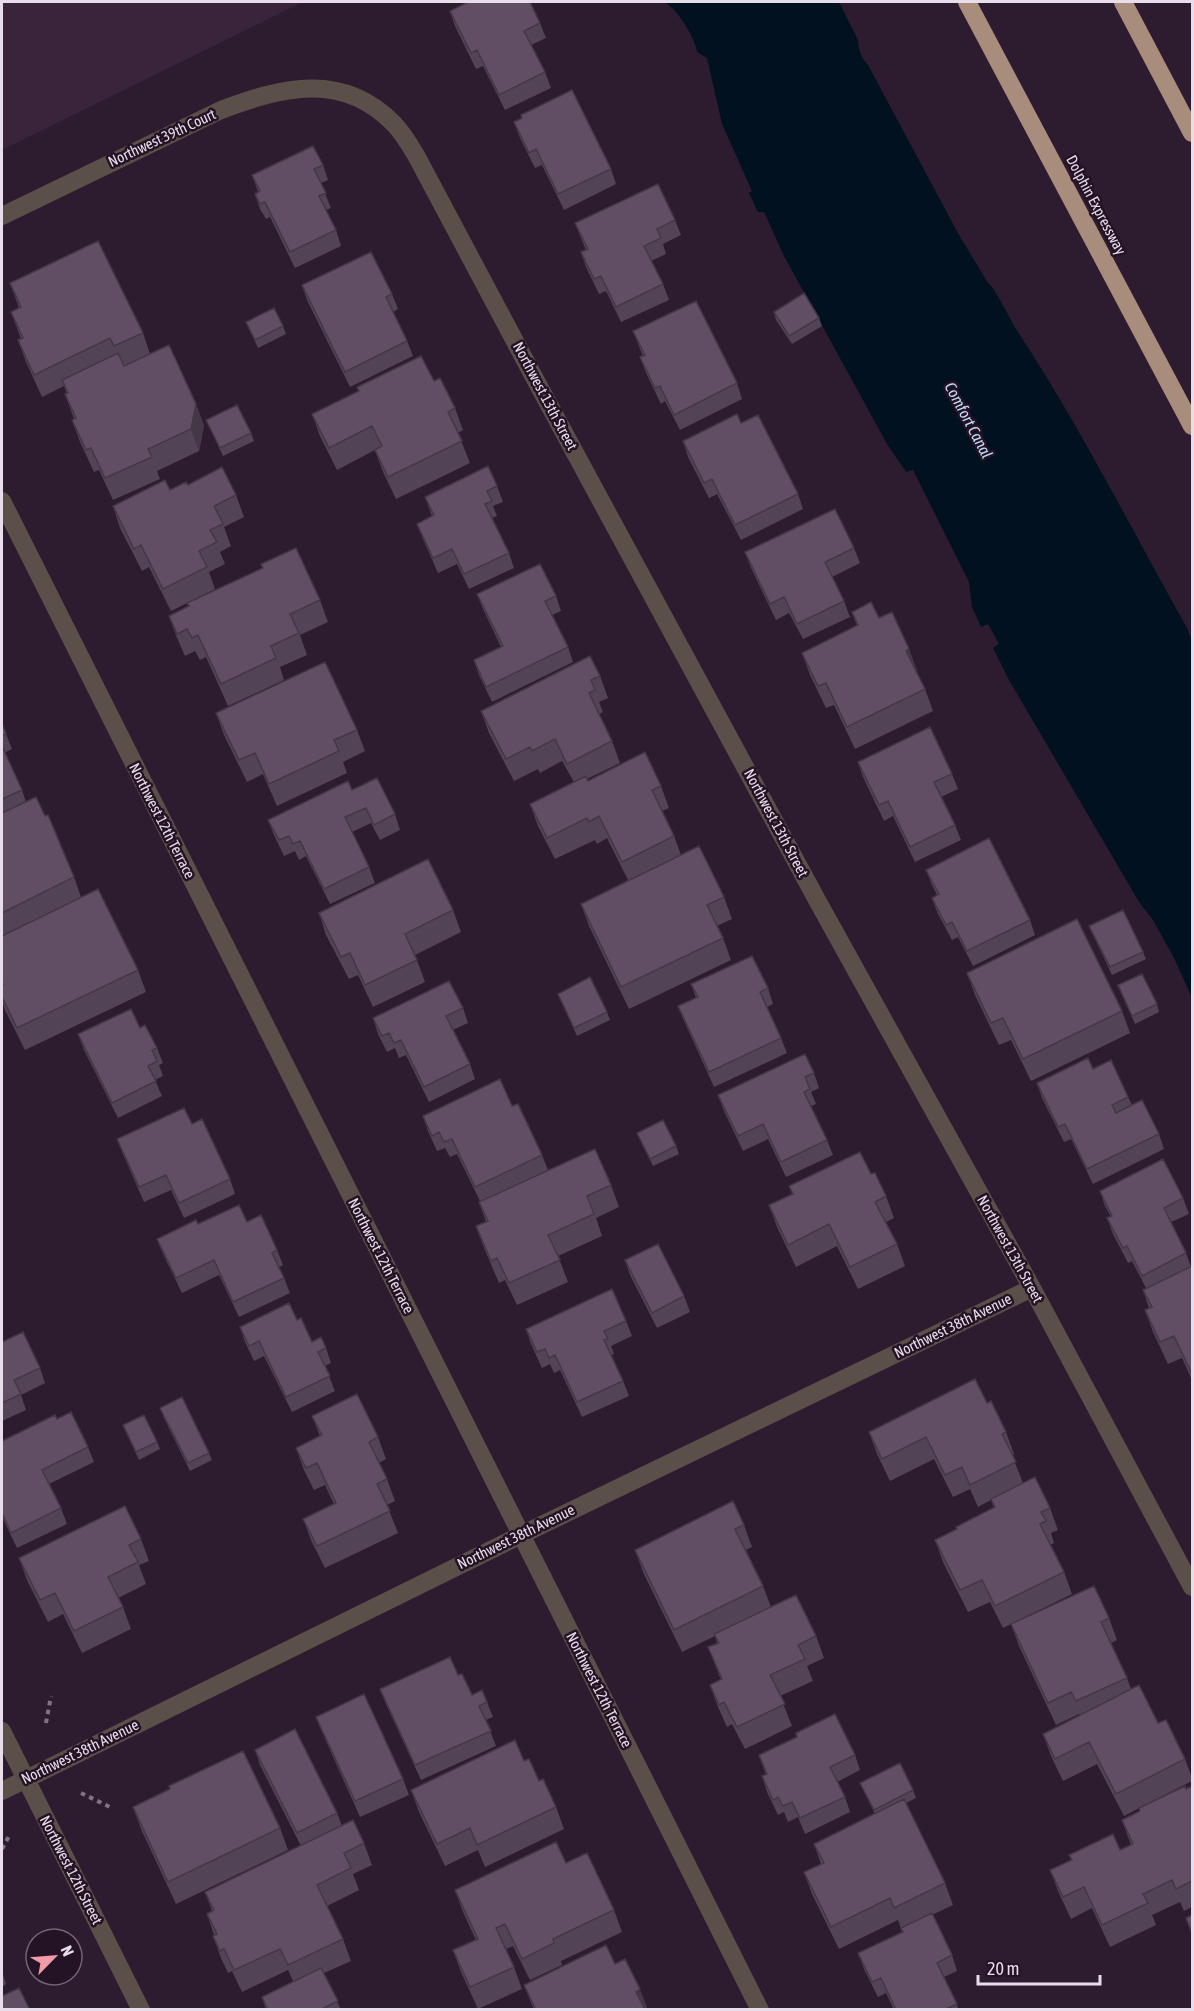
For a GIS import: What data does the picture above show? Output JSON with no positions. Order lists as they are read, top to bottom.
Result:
{
  "streets": {
    "highway": ["Dolphin Expressway"],
    "street": [
      "Northwest 39th Court",
      "Northwest 13th Street",
      "Northwest 12th Terrace",
      "Northwest 38th Avenue",
      "Northwest 12th Street"
    ]
  },
  "crossings": [
    ["Northwest 39th Court", "Northwest 13th Street"],
    ["Northwest 13th Street", "Northwest 38th Avenue"],
    ["Northwest 12th Terrace", "Northwest 38th Avenue"],
    ["Northwest 38th Avenue", "Northwest 12th Street"]
  ],
  "water": ["Comfort Canal"],
  "scale_bar": "20 m",
  "north": "top right"
}
